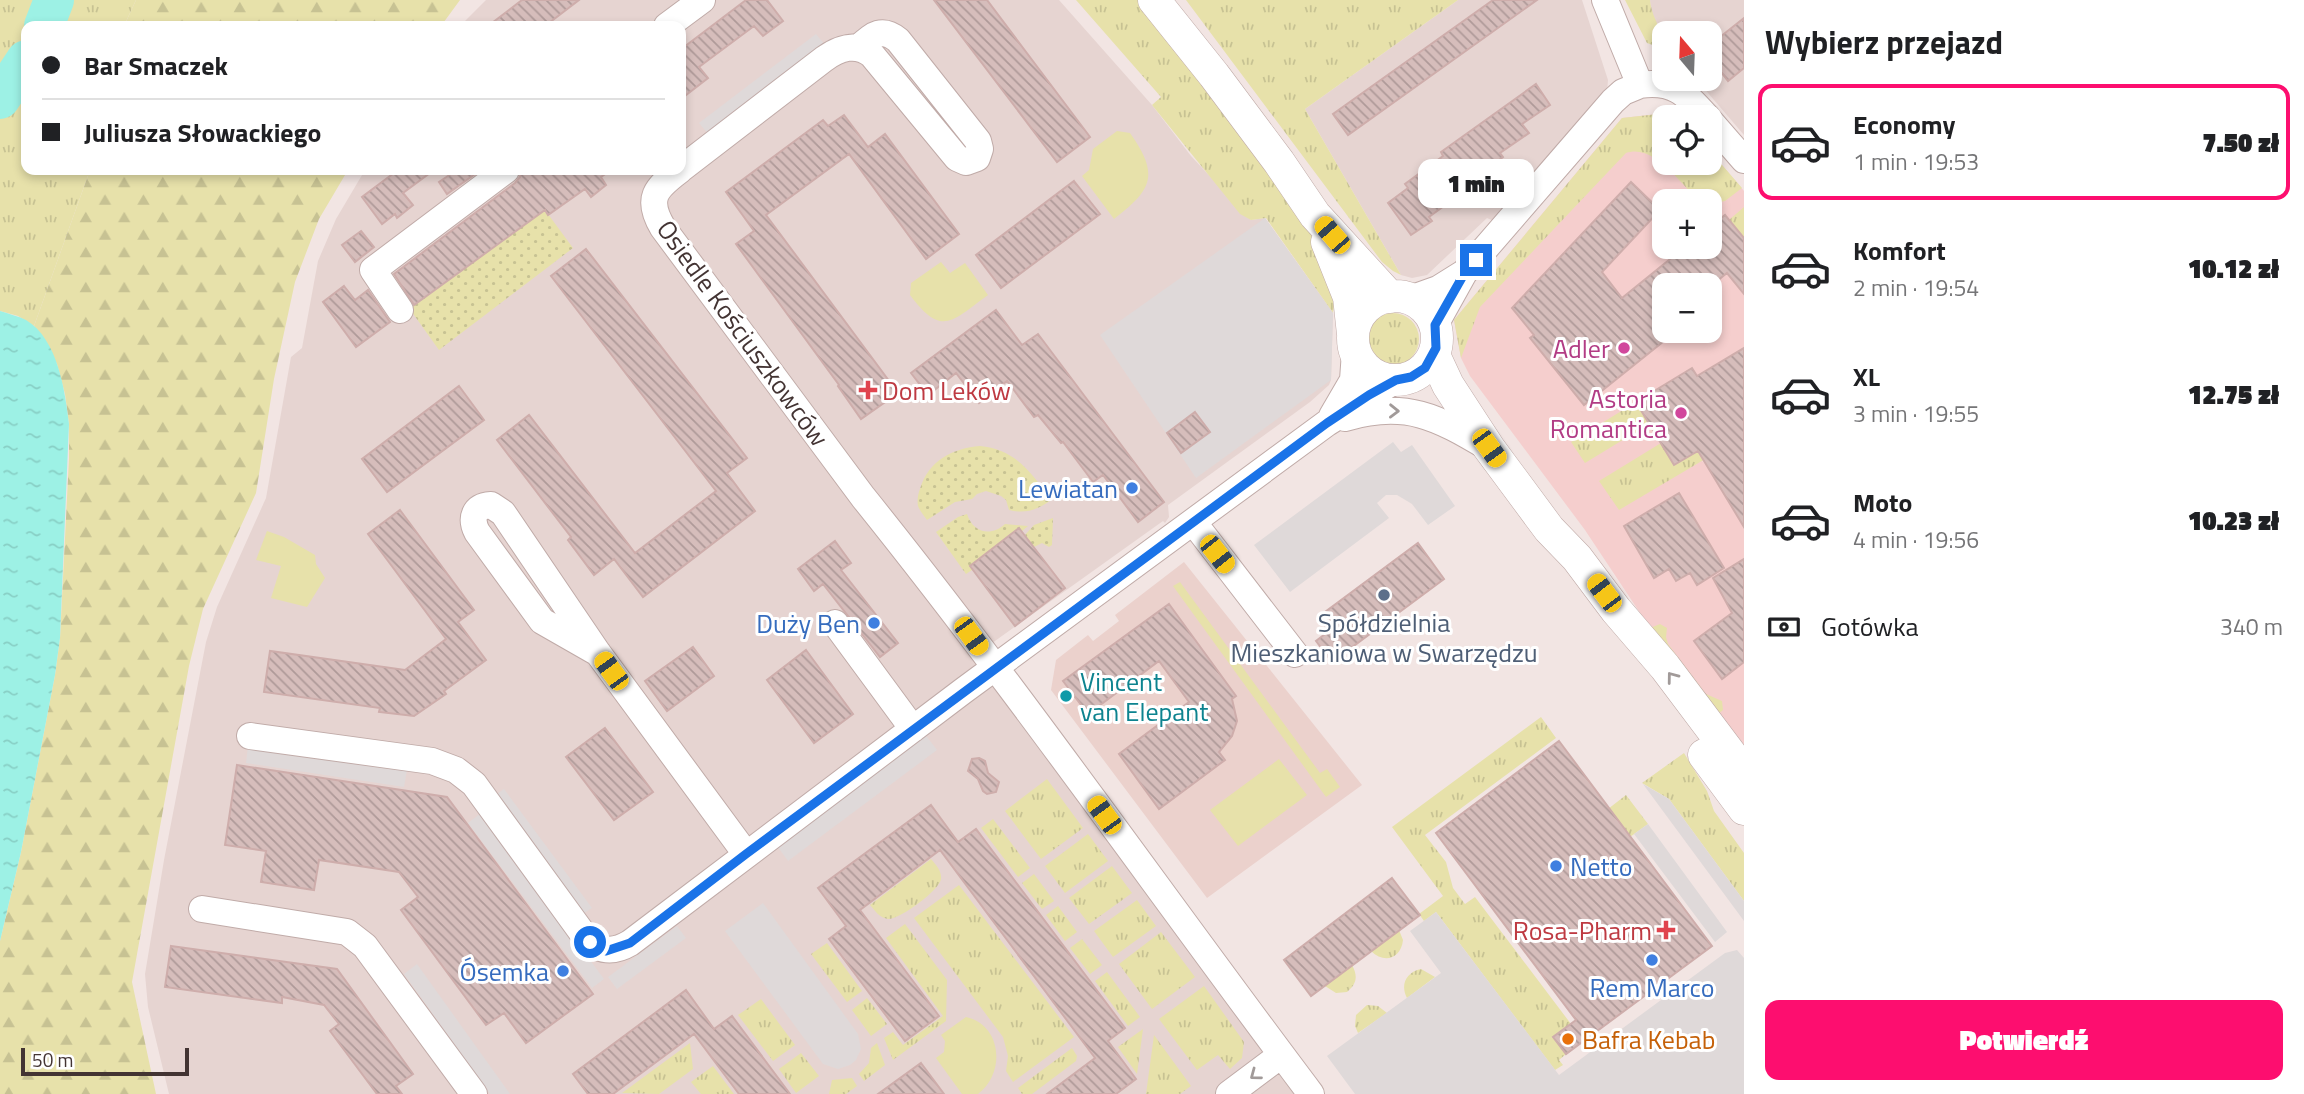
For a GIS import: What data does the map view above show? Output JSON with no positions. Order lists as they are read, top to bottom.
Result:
{
  "streets": {
    "street": ["Osiedle Kościuszkowców"]
  },
  "places": {
    "other": [
      "Adler",
      "Astoria Romantica",
      "Lewiatan",
      "Spółdzielnia Mieszkaniowa w Swarzędzu",
      "Duży Ben",
      "Vincent van Elepant",
      "Netto",
      "Rem Marco",
      "Ósemka",
      "Bafra Kebab"
    ],
    "health": ["Dom Leków", "Rosa-Pharm"]
  },
  "scale_bar": "50 m",
  "north": "top",
  "page": {
    "heading": "Wybierz przejazd",
    "map_buttons": ["+", "−"],
    "banner": ["Bar Smaczek", "Juliusza Słowackiego"],
    "list": [
      {
        "name": "Economy",
        "note": "1 min · 19:53",
        "value": "7.50 zł"
      },
      {
        "name": "Komfort",
        "note": "2 min · 19:54",
        "value": "10.12 zł"
      },
      {
        "name": "XL",
        "note": "3 min · 19:55",
        "value": "12.75 zł"
      },
      {
        "name": "Moto",
        "note": "4 min · 19:56",
        "value": "10.23 zł"
      }
    ],
    "bubble": "1 min",
    "pay": ["Gotówka", "340 m"],
    "buttons": "Potwierdź",
    "scale": "50 m"
  }
}
